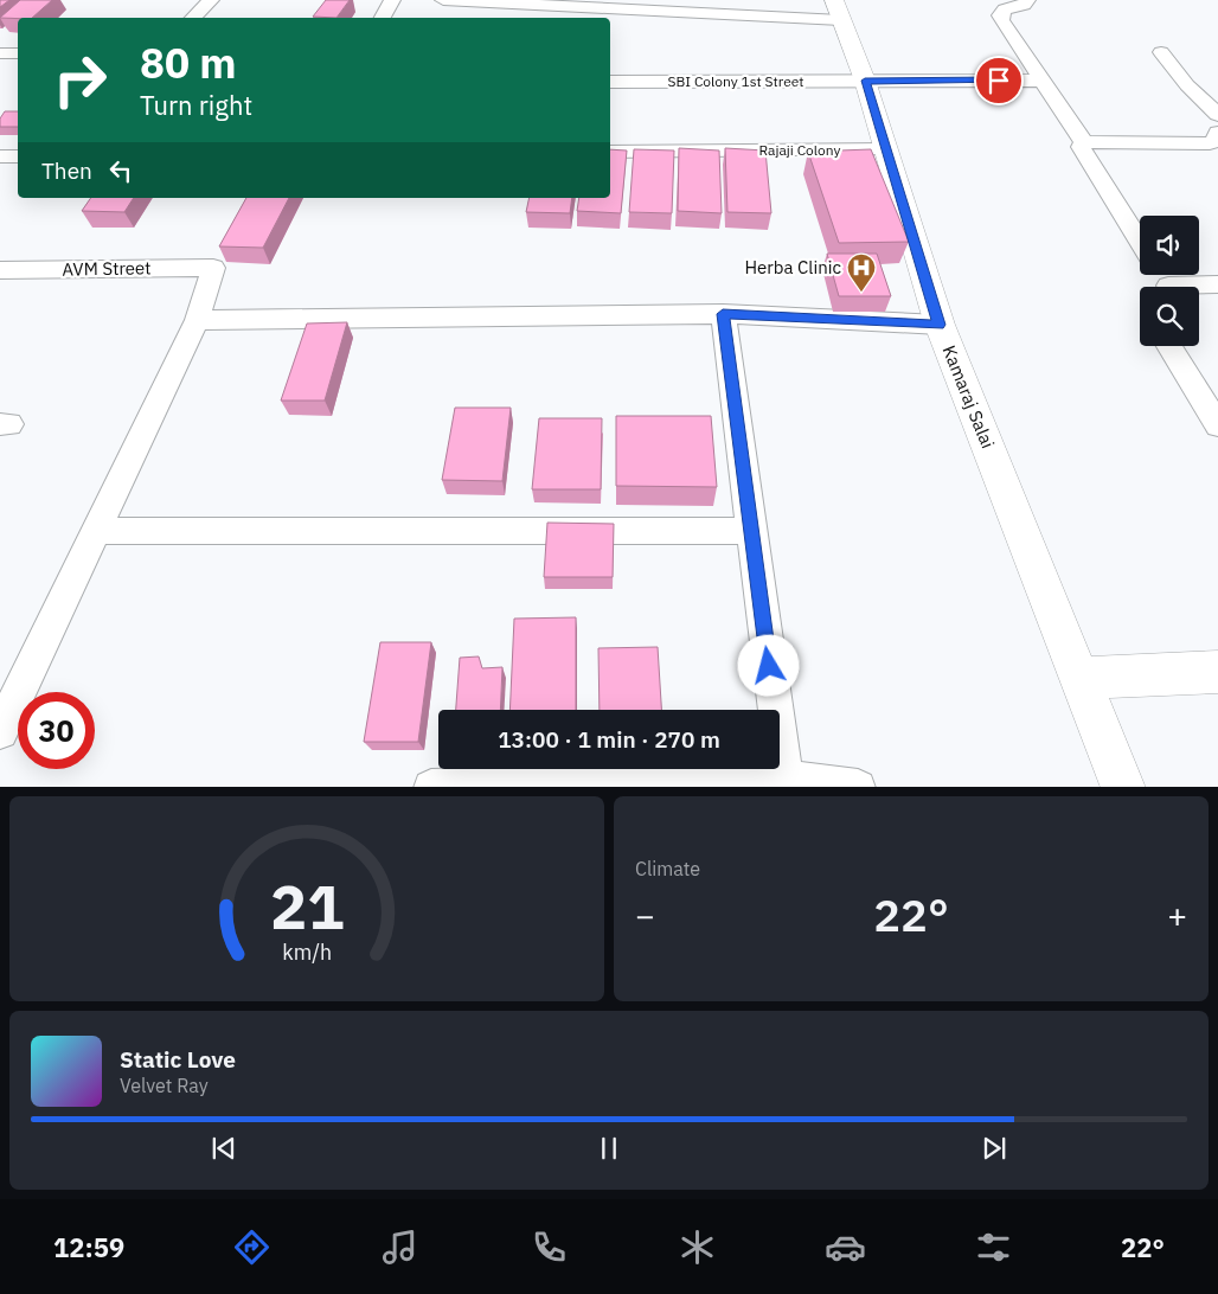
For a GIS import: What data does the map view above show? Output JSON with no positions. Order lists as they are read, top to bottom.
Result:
{
  "streets": {
    "street": [
      "SBI Colony 1st Street",
      "Rajaji Colony",
      "AVM Street",
      "Kamaraj Salai"
    ]
  },
  "crossings": [
    ["SBI Colony 1st Street", "Kamaraj Salai"],
    ["Rajaji Colony", "Kamaraj Salai"]
  ],
  "places": {
    "hospital": ["Herba Clinic"]
  },
  "page": {
    "turn": ["80 m", "Turn right"],
    "then": "Then",
    "limit": "30",
    "trip": "13:00 · 1 min · 270 m",
    "tile": "Climate",
    "heat": ["−", "22°", "+"],
    "song": ["Static Love", "Velvet Ray"],
    "tabs": ["12:59", "22°"],
    "gauge": ["21", "km/h"]
  }
}
